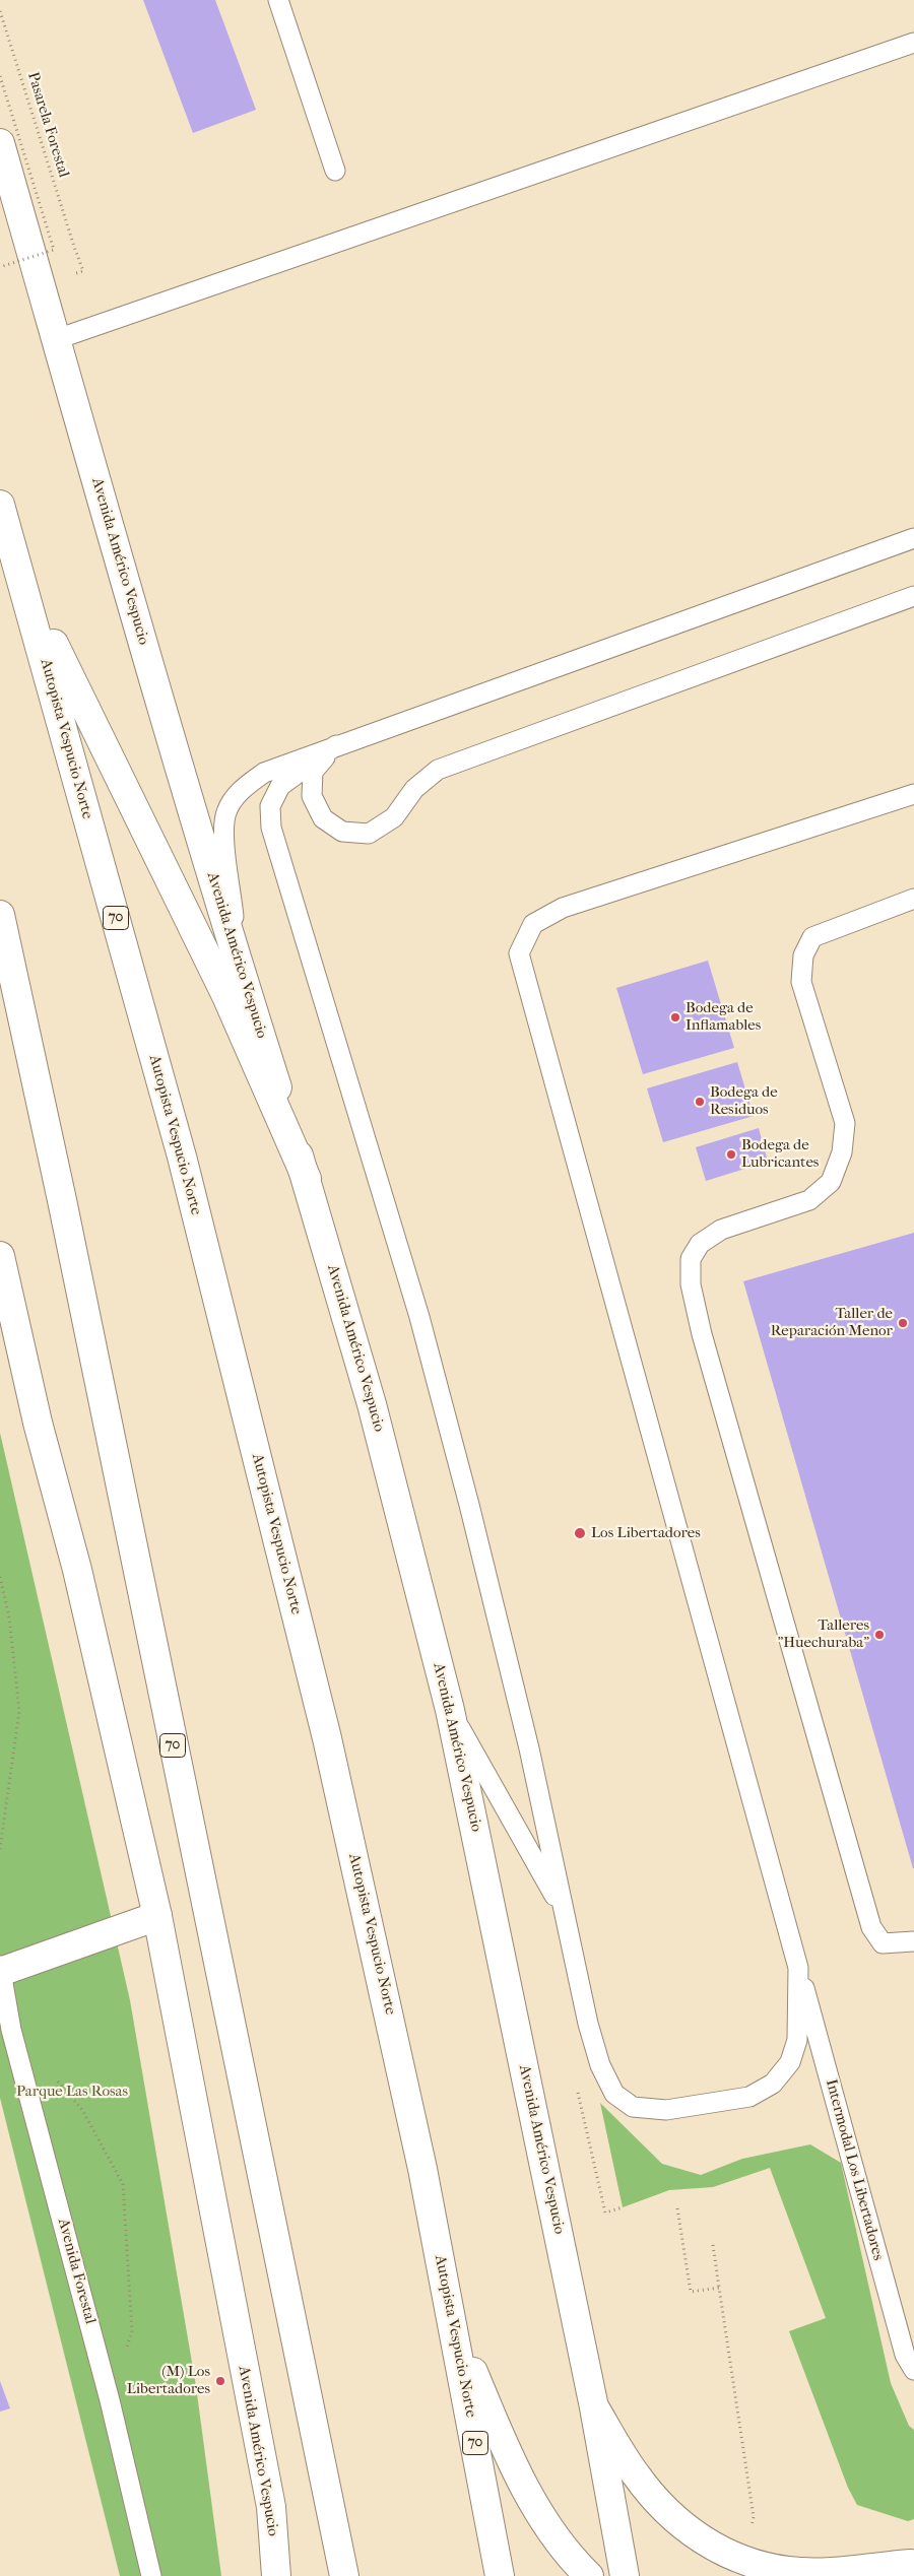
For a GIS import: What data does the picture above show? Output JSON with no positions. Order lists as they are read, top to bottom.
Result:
{
  "streets": {
    "main road": ["Avenida Américo Vespucio", "Autopista Vespucio Norte", "70"],
    "lane": ["Intermodal Los Libertadores", "Avenida Forestal"],
    "path": ["Pasarela Forestal"]
  },
  "parks": ["Parque Las Rosas"],
  "places": [
    "Bodega de Inflamables",
    "Bodega de Residuos",
    "Bodega de Lubricantes",
    "Taller de Reparación Menor",
    "Los Libertadores",
    "Talleres \"Huechuraba\"",
    "(M) Los Libertadores"
  ]
}
